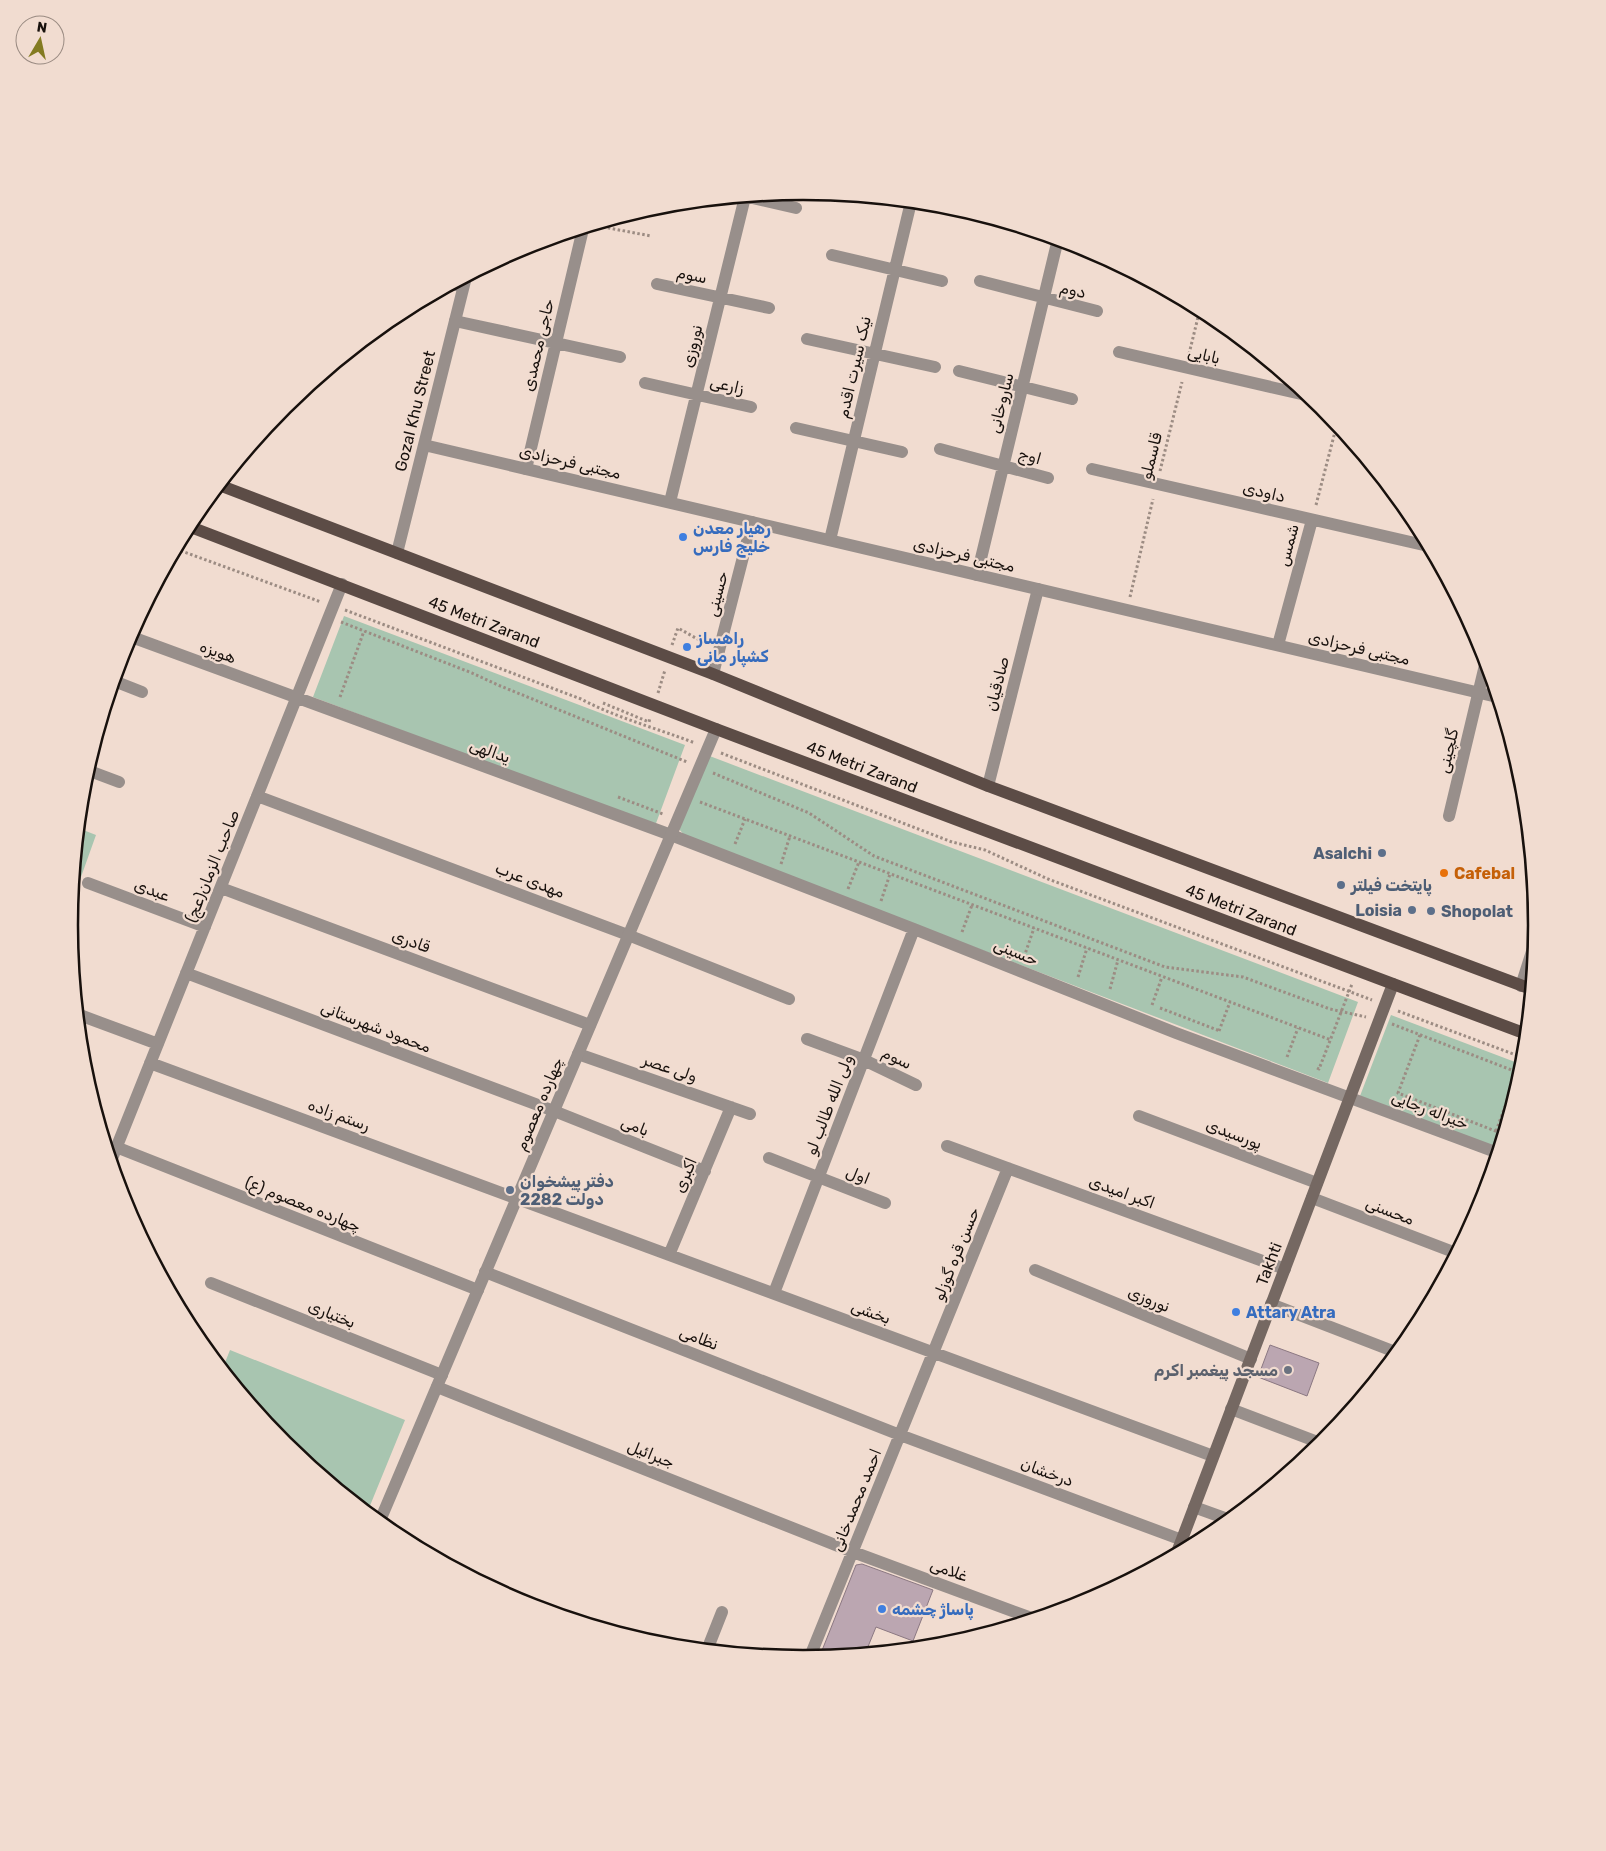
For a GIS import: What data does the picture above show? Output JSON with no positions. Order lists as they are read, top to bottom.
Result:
{
  "streets": {
    "main road": ["45 Metri Zarand", "Takhti"],
    "street": [
      "سوم",
      "دوم",
      "حاجی محمدی",
      "نوروزی",
      "بابایی",
      "نیک سیرت اقدم",
      "زارعی",
      "ساروخانی",
      "Gozal Khu Street",
      "اوج",
      "مجتبی فرحزادی",
      "داودی",
      "شمس",
      "حسینی",
      "هویزه",
      "صادقیان",
      "یدالهی",
      "گلچینی",
      "صاحب الزمان(عج)",
      "مهدی عرب",
      "عبدی",
      "قادری",
      "محمود شهرستانی",
      "ولی عصر",
      "چهارده معصوم",
      "ولی الله طالب لو",
      "خیراله رجایی",
      "رستم زاده",
      "بامی",
      "پورسیدی",
      "اکبری",
      "اول",
      "اکبر امیدی",
      "چهارده معصوم (ع)",
      "محسنی",
      "حسن قره گوزلو",
      "بخشی",
      "بختیاری",
      "نظامی",
      "جبرائیل",
      "درخشان",
      "احمد محمدخانی",
      "غلامی"
    ],
    "path": ["قاسملو"]
  },
  "crossings": [
    ["سوم", "نوروزی"],
    ["سوم", "ولی الله طالب لو"],
    ["دوم", "ساروخانی"],
    ["حاجی محمدی", "مجتبی فرحزادی"],
    ["نوروزی", "زارعی"],
    ["نوروزی", "مجتبی فرحزادی"],
    ["نوروزی", "Takhti"],
    ["بابایی", "قاسملو"],
    ["نیک سیرت اقدم", "مجتبی فرحزادی"],
    ["ساروخانی", "اوج"],
    ["ساروخانی", "مجتبی فرحزادی"],
    ["Gozal Khu Street", "مجتبی فرحزادی"],
    ["Gozal Khu Street", "45 Metri Zarand"],
    ["قاسملو", "مجتبی فرحزادی"],
    ["قاسملو", "داودی"],
    ["مجتبی فرحزادی", "شمس"],
    ["مجتبی فرحزادی", "حسینی"],
    ["مجتبی فرحزادی", "صادقیان"],
    ["مجتبی فرحزادی", "گلچینی"],
    ["داودی", "شمس"],
    ["حسینی", "45 Metri Zarand"],
    ["حسینی", "یدالهی"],
    ["حسینی", "چهارده معصوم"],
    ["حسینی", "ولی الله طالب لو"],
    ["حسینی", "خیراله رجایی"],
    ["حسینی", "Takhti"],
    ["45 Metri Zarand", "صادقیان"],
    ["45 Metri Zarand", "صاحب الزمان(عج)"],
    ["45 Metri Zarand", "چهارده معصوم"],
    ["45 Metri Zarand", "Takhti"],
    ["هویزه", "یدالهی"],
    ["هویزه", "صاحب الزمان(عج)"],
    ["یدالهی", "صاحب الزمان(عج)"],
    ["یدالهی", "چهارده معصوم"],
    ["صاحب الزمان(عج)", "مهدی عرب"],
    ["صاحب الزمان(عج)", "عبدی"],
    ["صاحب الزمان(عج)", "قادری"],
    ["صاحب الزمان(عج)", "محمود شهرستانی"],
    ["صاحب الزمان(عج)", "رستم زاده"],
    ["مهدی عرب", "چهارده معصوم"],
    ["قادری", "چهارده معصوم"],
    ["محمود شهرستانی", "چهارده معصوم"],
    ["محمود شهرستانی", "بامی"],
    ["ولی عصر", "چهارده معصوم"],
    ["ولی عصر", "اکبری"],
    ["چهارده معصوم", "رستم زاده"],
    ["چهارده معصوم", "بامی"],
    ["چهارده معصوم", "چهارده معصوم (ع)"],
    ["چهارده معصوم", "بخشی"],
    ["چهارده معصوم", "بختیاری"],
    ["چهارده معصوم", "نظامی"],
    ["چهارده معصوم", "جبرائیل"],
    ["ولی الله طالب لو", "اول"],
    ["ولی الله طالب لو", "بخشی"],
    ["خیراله رجایی", "Takhti"],
    ["رستم زاده", "بخشی"],
    ["بامی", "اکبری"],
    ["پورسیدی", "Takhti"],
    ["اکبری", "بخشی"],
    ["اکبر امیدی", "حسن قره گوزلو"],
    ["اکبر امیدی", "Takhti"],
    ["محسنی", "Takhti"],
    ["حسن قره گوزلو", "بخشی"],
    ["حسن قره گوزلو", "احمد محمدخانی"],
    ["Takhti", "بخشی"],
    ["Takhti", "درخشان"],
    ["بخشی", "احمد محمدخانی"],
    ["نظامی", "درخشان"],
    ["نظامی", "احمد محمدخانی"],
    ["جبرائیل", "احمد محمدخانی"],
    ["جبرائیل", "غلامی"],
    ["درخشان", "احمد محمدخانی"],
    ["احمد محمدخانی", "غلامی"]
  ],
  "places": [
    "رهیار معدن خلیج فارس",
    "راهساز کشپار مانی",
    "Asalchi",
    "Cafebal",
    "پایتخت فیلتر",
    "Loisia",
    "Shopolat",
    "دفتر پیشخوان دولت 2282",
    "Attary Atra",
    "مسجد پیغمبر اکرم",
    "پاساژ چشمه"
  ],
  "north": "top"
}
